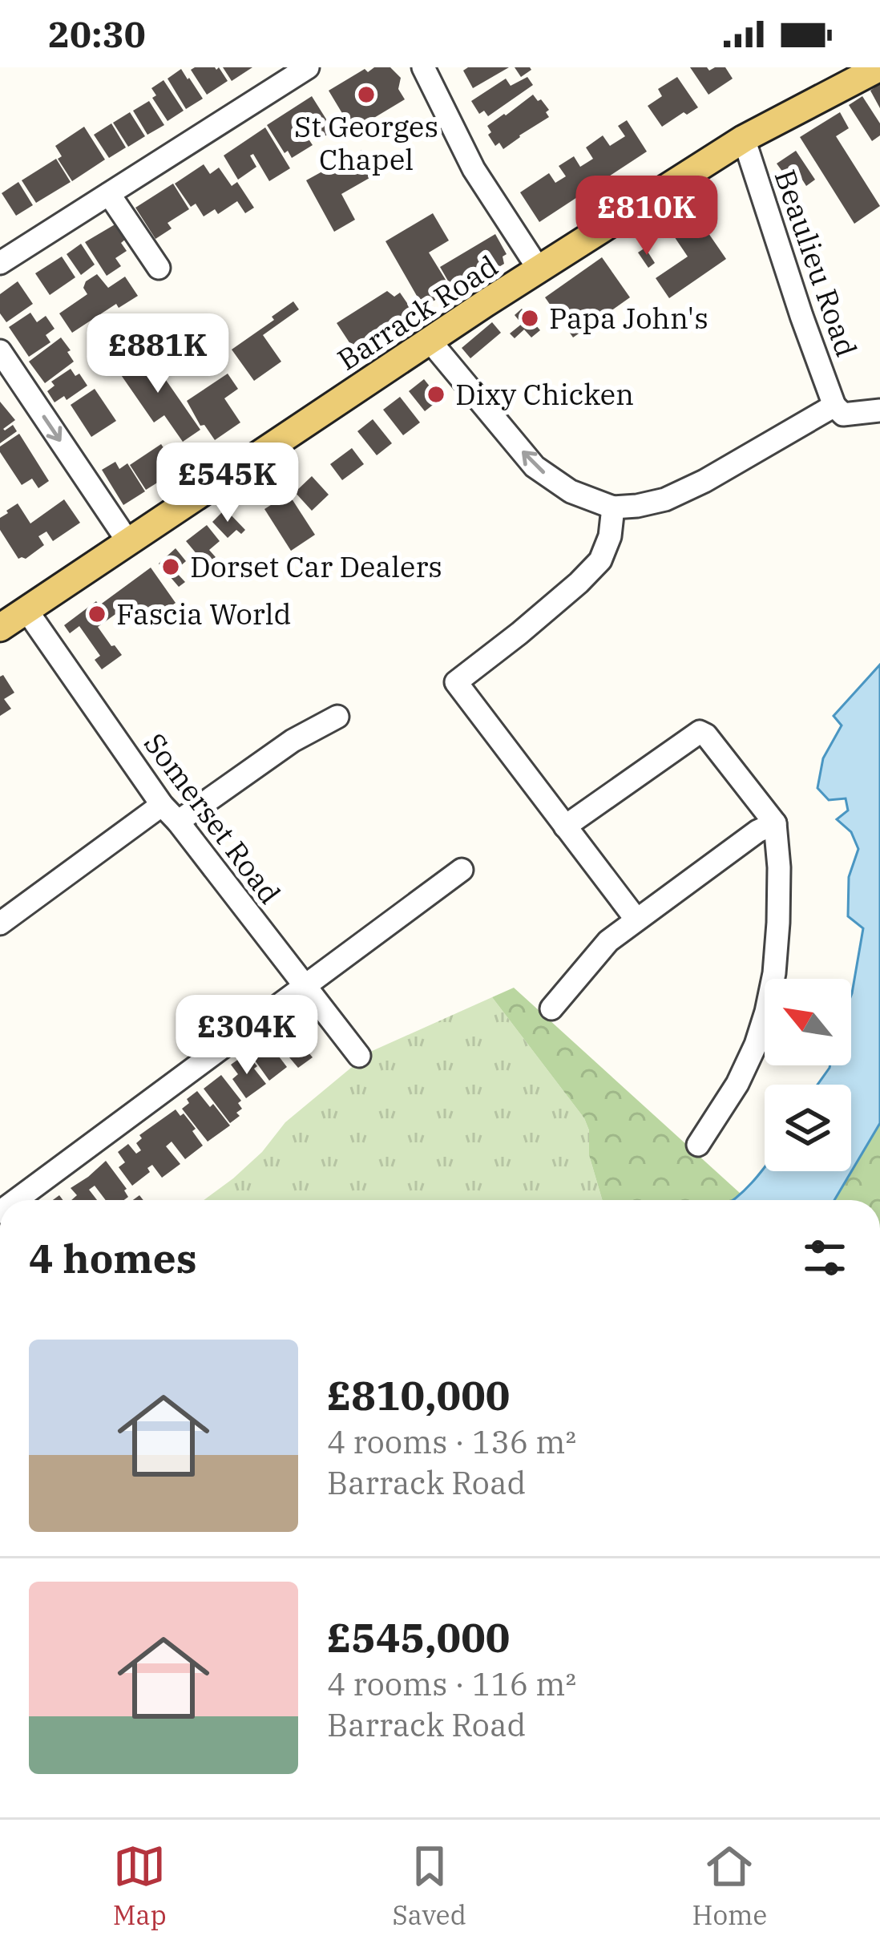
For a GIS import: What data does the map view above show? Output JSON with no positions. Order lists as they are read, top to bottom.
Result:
{
  "streets": {
    "main road": ["Barrack Road"],
    "street": ["Beaulieu Road", "Somerset Road"]
  },
  "crossings": [
    ["Beaulieu Road", "Barrack Road"],
    ["Barrack Road", "Somerset Road"]
  ],
  "places": [
    "St Georges Chapel",
    "Papa John's",
    "Dixy Chicken",
    "Dorset Car Dealers",
    "Fascia World"
  ],
  "north": "top left",
  "page": {
    "status": "20:30",
    "price": [
      "£810K",
      "£881K",
      "£545K",
      "£304K"
    ],
    "heading": "4 homes",
    "list": [
      {
        "name": "£810,000",
        "note": "4 rooms · 136 m² · Barrack Road"
      },
      {
        "name": "£545,000",
        "note": "4 rooms · 116 m² · Barrack Road"
      }
    ],
    "tabs": ["Map", "Saved", "Home"]
  }
}
